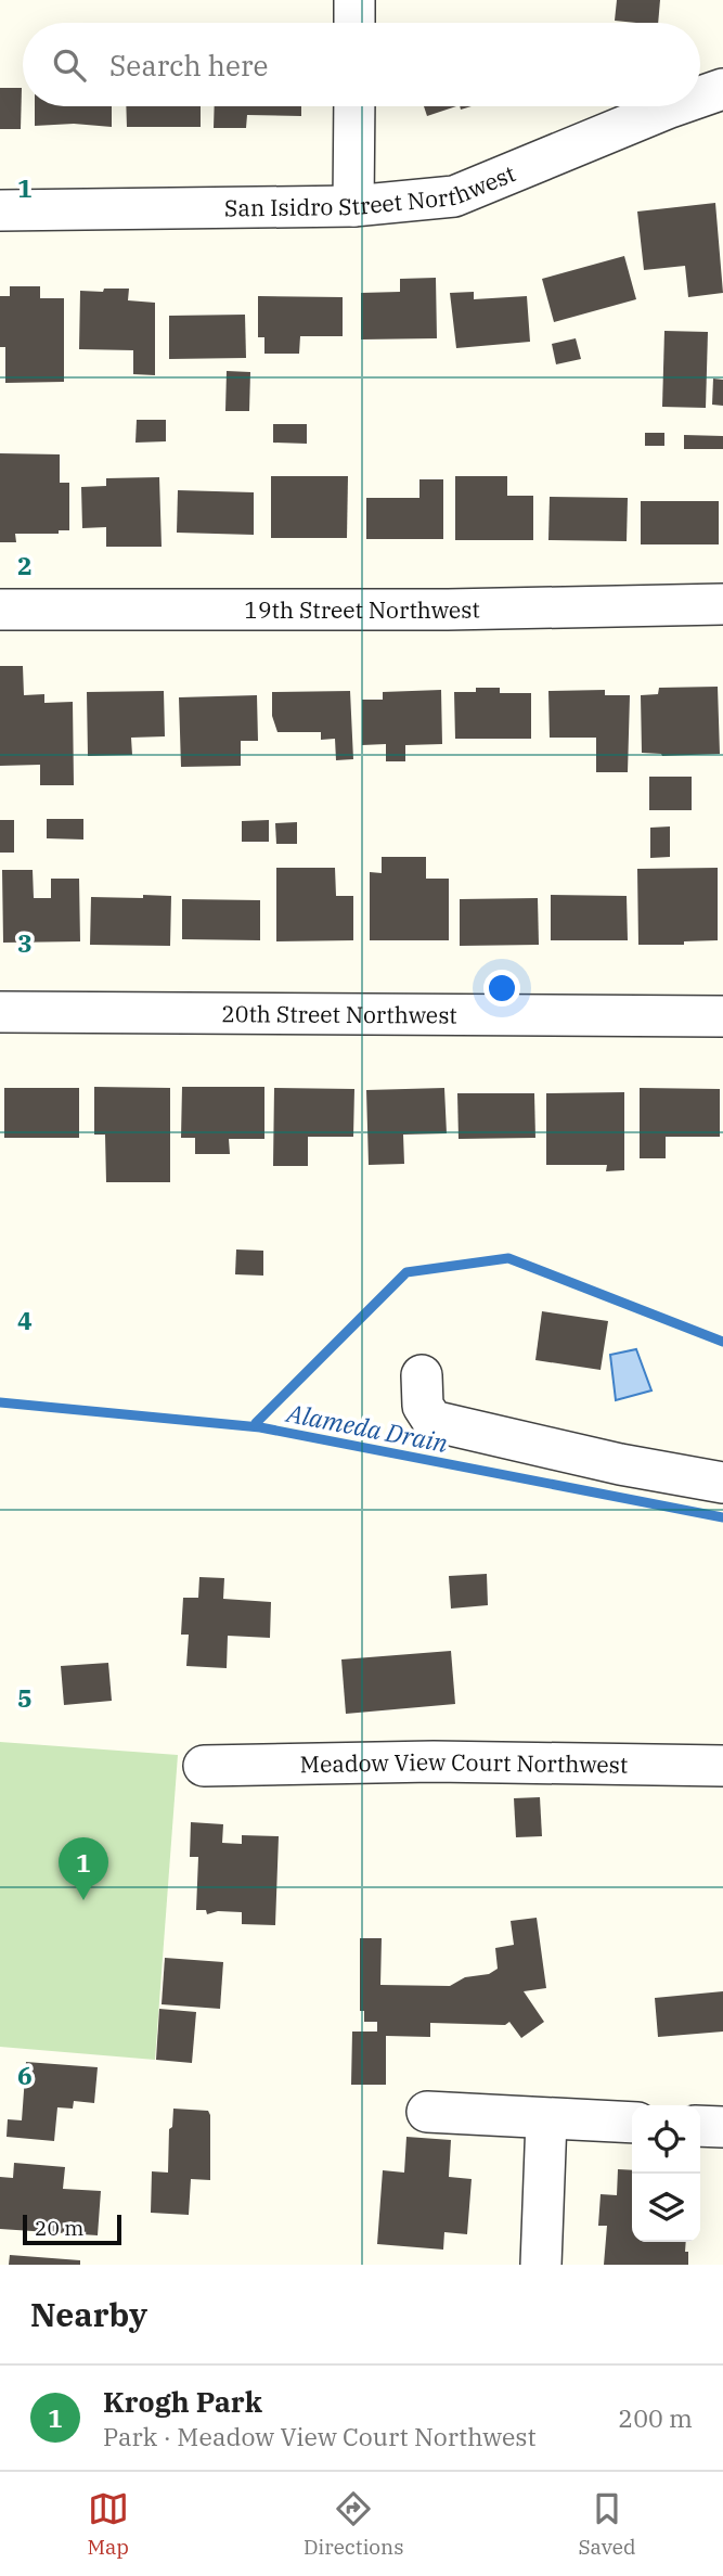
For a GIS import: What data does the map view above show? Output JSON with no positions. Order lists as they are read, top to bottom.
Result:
{
  "streets": {
    "street": [
      "San Isidro Street Northwest",
      "19th Street Northwest",
      "20th Street Northwest",
      "Meadow View Court Northwest"
    ]
  },
  "water": ["Alameda Drain"],
  "scale_bar": "20 m",
  "page": {
    "search": "Search here",
    "pins": "1",
    "scale": "20 m",
    "heading": "Nearby",
    "list": [
      {
        "mark": "1",
        "name": "Krogh Park",
        "note": "Park · Meadow View Court Northwest",
        "value": "200 m"
      }
    ],
    "nav": ["Map", "Directions", "Saved"]
  },
  "grid": {
    "rows": [
      "1",
      "2",
      "3",
      "4",
      "5",
      "6"
    ]
  }
}
